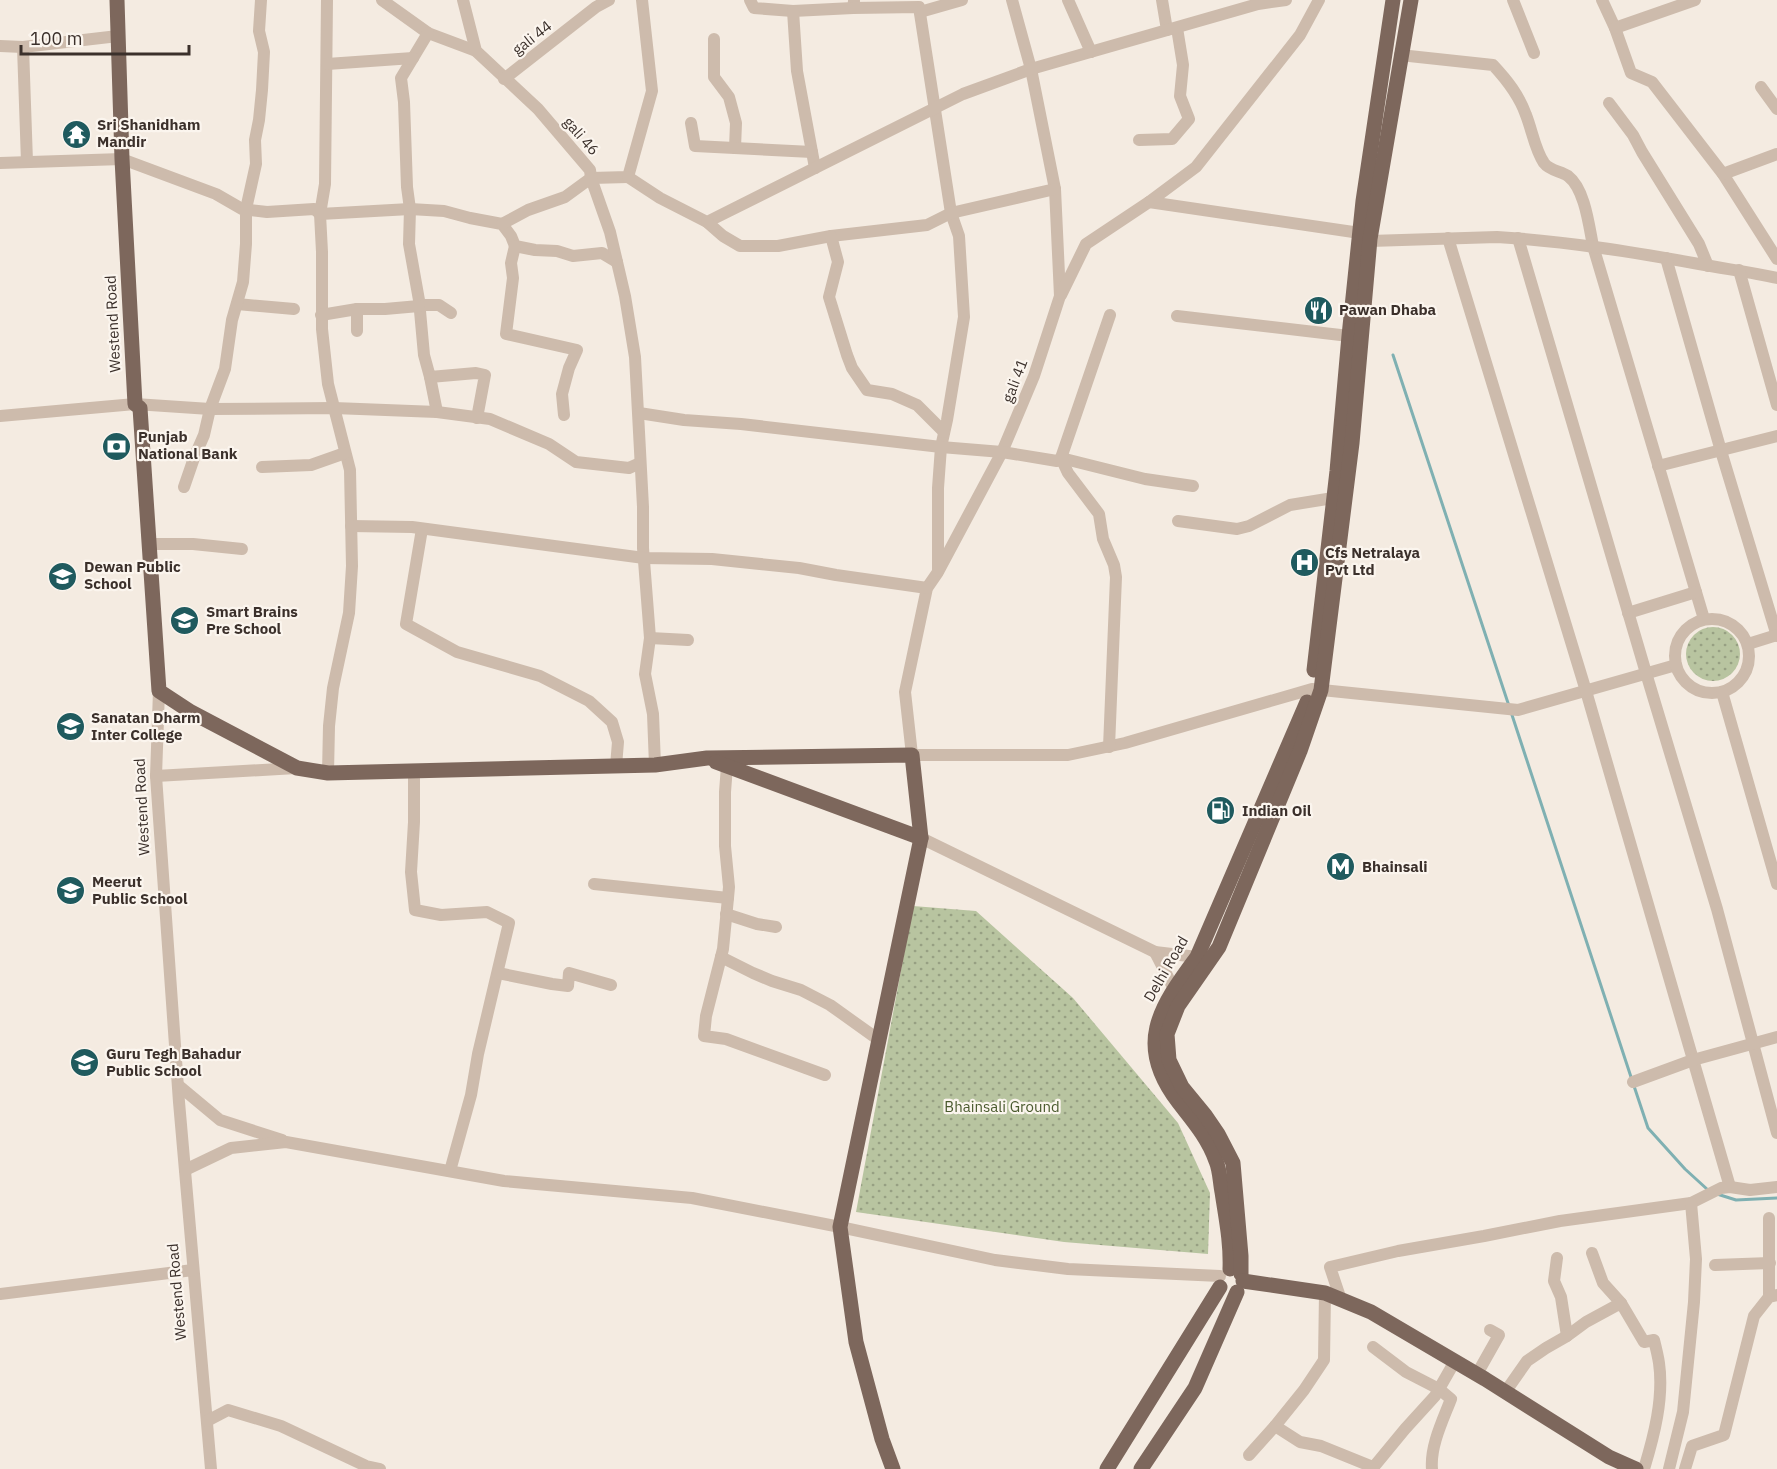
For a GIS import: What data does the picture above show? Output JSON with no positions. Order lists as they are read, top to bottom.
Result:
{
  "streets": {
    "main road": ["Westend Road", "Delhi Road"],
    "street": ["gali 44", "gali 46", "gali 41"]
  },
  "crossings": [
    ["gali 44", "gali 46"]
  ],
  "parks": ["Bhainsali Ground"],
  "places": {
    "temple": ["Sri Shanidham Mandir"],
    "restaurant": ["Pawan Dhaba"],
    "bank": ["Punjab National Bank"],
    "hospital": ["Cfs Netralaya Pvt Ltd"],
    "school or university": [
      "Dewan Public School",
      "Smart Brains Pre School",
      "Sanatan Dharm Inter College",
      "Meerut Public School",
      "Guru Tegh Bahadur Public School"
    ],
    "fuel station": ["Indian Oil"],
    "metro station": ["Bhainsali"]
  },
  "scale_bar": "100 m"
}
